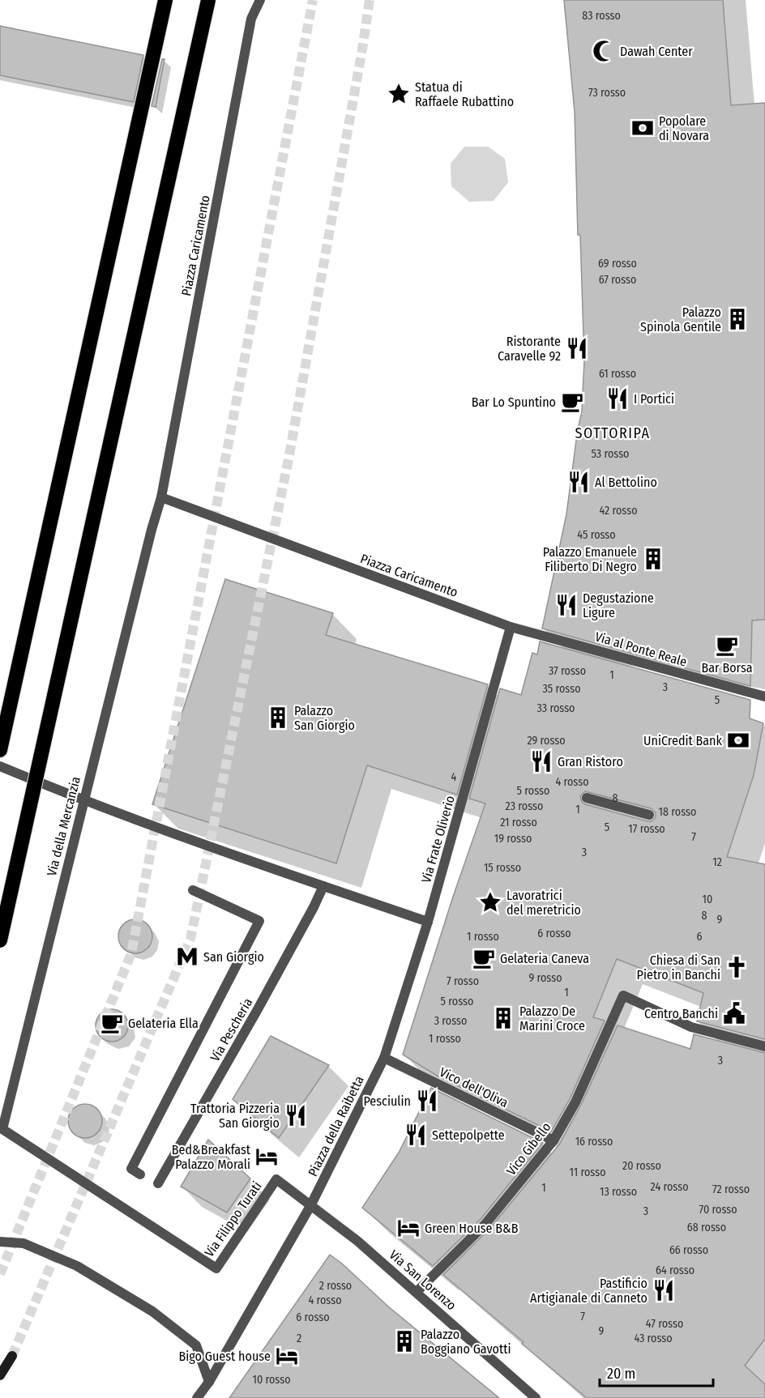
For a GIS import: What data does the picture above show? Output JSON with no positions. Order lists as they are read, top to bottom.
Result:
{
  "streets": {
    "street": [
      "Piazza Caricamento",
      "Via al Ponte Reale",
      "Via della Mercanzia",
      "Via Frate Oliverio",
      "Via Pescheria",
      "Vico dell'Oliva",
      "Piazza della Raibetta",
      "Vico Gibello",
      "Via Filippo Turati",
      "Via San Lorenzo"
    ]
  },
  "crossings": [
    ["Piazza Caricamento", "Via al Ponte Reale"],
    ["Piazza Caricamento", "Via della Mercanzia"],
    ["Piazza Caricamento", "Via Frate Oliverio"],
    ["Via al Ponte Reale", "Via Frate Oliverio"],
    ["Via della Mercanzia", "Via Filippo Turati"],
    ["Via Frate Oliverio", "Vico dell'Oliva"],
    ["Via Frate Oliverio", "Piazza della Raibetta"],
    ["Vico dell'Oliva", "Piazza della Raibetta"],
    ["Vico dell'Oliva", "Vico Gibello"],
    ["Piazza della Raibetta", "Via Filippo Turati"],
    ["Piazza della Raibetta", "Via San Lorenzo"],
    ["Vico Gibello", "Via San Lorenzo"],
    ["Via Filippo Turati", "Via San Lorenzo"]
  ],
  "districts": ["SOTTORIPA"],
  "places": {
    "mosque": ["Dawah Center"],
    "place": ["Statua di Raffaele Rubattino", "Lavoratrici del meretricio"],
    "bank": ["Popolare di Novara", "UniCredit Bank"],
    "building": [
      "Palazzo Spinola Gentile",
      "Palazzo Emanuele Filiberto Di Negro",
      "Palazzo San Giorgio",
      "Palazzo De Marini Croce",
      "Palazzo Boggiano Gavotti"
    ],
    "restaurant": [
      "Ristorante Caravelle 92",
      "I Portici",
      "Al Bettolino",
      "Degustazione Ligure",
      "Gran Ristoro",
      "Pesciulin",
      "Trattoria Pizzeria San Giorgio",
      "Settepolpette",
      "Pastificio Artigianale di Canneto"
    ],
    "cafe": [
      "Bar Lo Spuntino",
      "Bar Borsa",
      "Gelateria Caneva",
      "Gelateria Ella"
    ],
    "metro station": ["San Giorgio"],
    "church": ["Chiesa di San Pietro in Banchi"],
    "public building": ["Centro Banchi"],
    "hotel": ["Bed&Breakfast Palazzo Morali", "Green House B&B", "Bigo Guest house"]
  },
  "house_numbers": [
    "83 rosso",
    "73 rosso",
    "69 rosso",
    "67 rosso",
    "61 rosso",
    "53 rosso",
    "42 rosso",
    "45 rosso",
    "37 rosso",
    "1",
    "3",
    "35 rosso",
    "5",
    "33 rosso",
    "29 rosso",
    "4",
    "4 rosso",
    "5 rosso",
    "8",
    "23 rosso",
    "1",
    "18 rosso",
    "21 rosso",
    "5",
    "17 rosso",
    "7",
    "19 rosso",
    "3",
    "12",
    "15 rosso",
    "10",
    "8",
    "9",
    "6 rosso",
    "1 rosso",
    "6",
    "9 rosso",
    "7 rosso",
    "1",
    "5 rosso",
    "3 rosso",
    "1 rosso",
    "3",
    "16 rosso",
    "20 rosso",
    "11 rosso",
    "24 rosso",
    "1",
    "72 rosso",
    "13 rosso",
    "70 rosso",
    "3",
    "68 rosso",
    "66 rosso",
    "64 rosso",
    "2 rosso",
    "4 rosso",
    "7",
    "6 rosso",
    "47 rosso",
    "9",
    "2",
    "43 rosso",
    "10 rosso"
  ],
  "scale_bar": "20 m"
}
